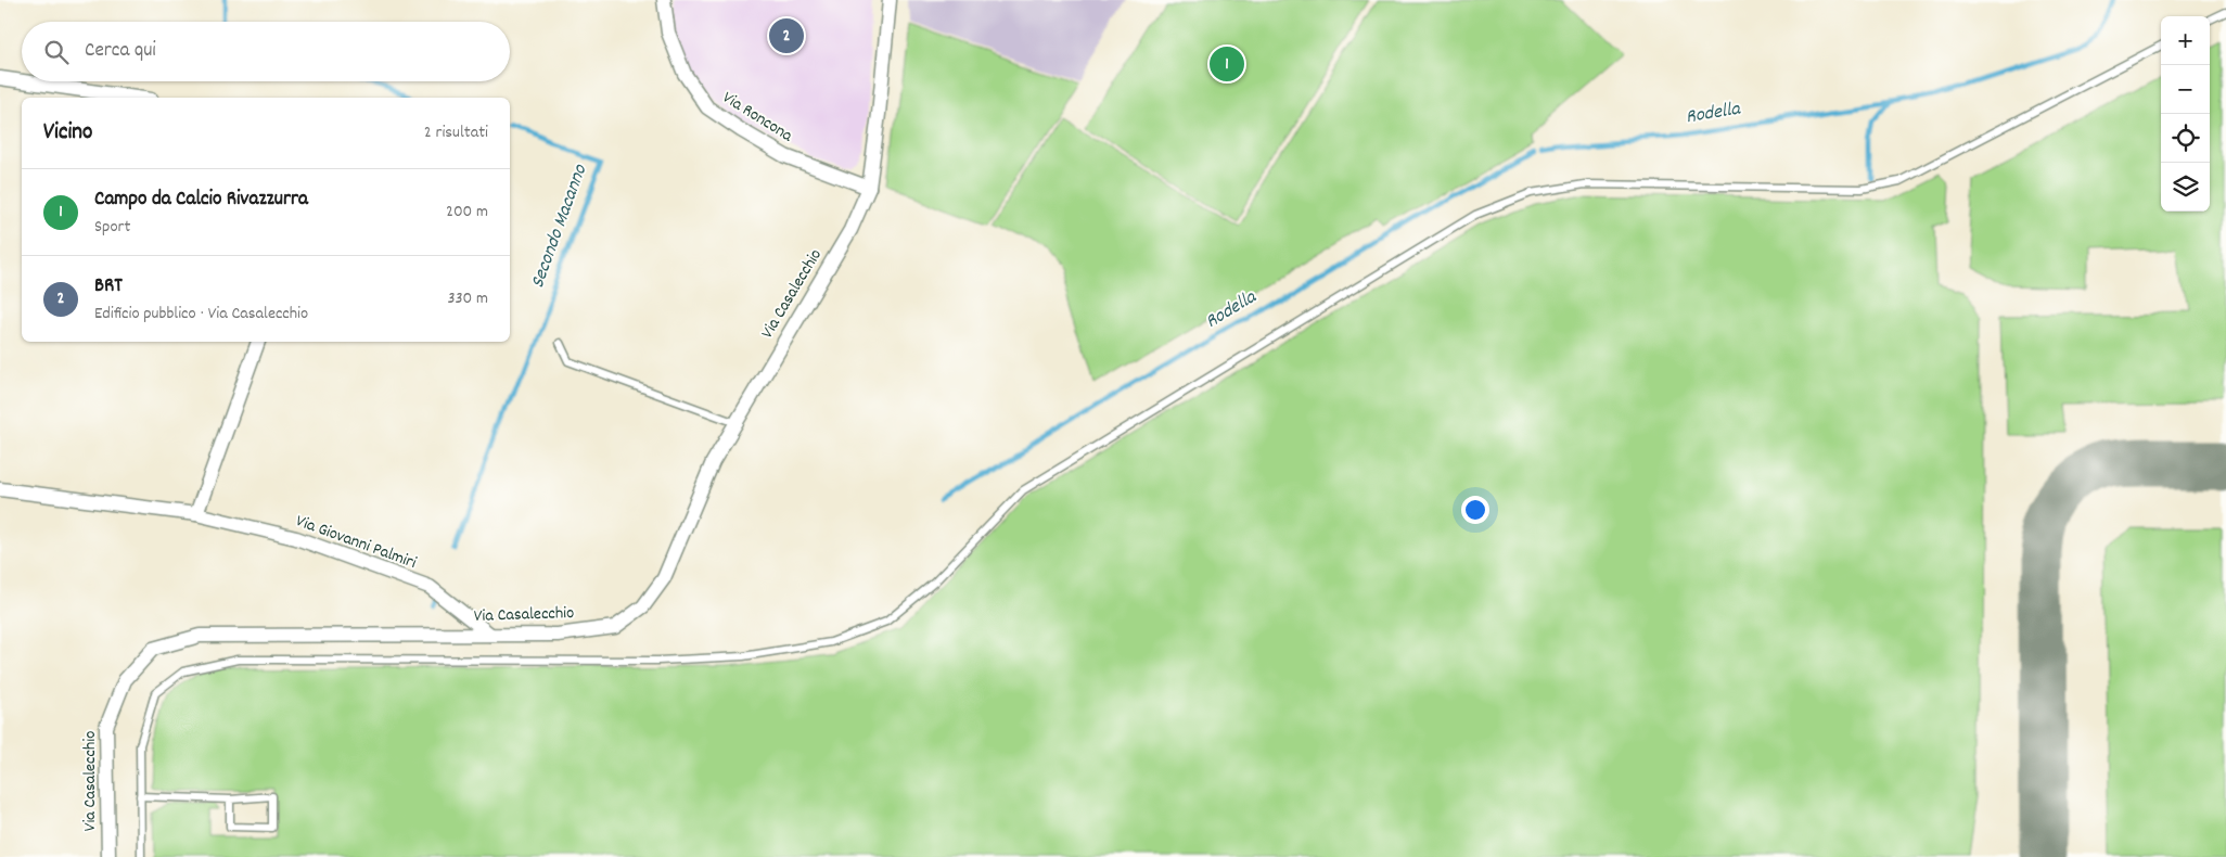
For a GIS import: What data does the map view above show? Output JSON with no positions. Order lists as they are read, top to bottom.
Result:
{
  "streets": {
    "street": ["Via Roncona", "Via Casalecchio", "Via Giovanni Palmiri"]
  },
  "crossings": [
    ["Via Roncona", "Via Casalecchio"],
    ["Via Casalecchio", "Via Giovanni Palmiri"]
  ],
  "water": ["Rodella", "Secondo Macanno"],
  "page": {
    "map_buttons": ["+", "−"],
    "pins": ["2", "1"],
    "search": "Cerca qui",
    "heading": ["Vicino", "2 risultati"],
    "list": [
      {
        "mark": "1",
        "name": "Campo da Calcio Rivazzurra",
        "note": "Sport",
        "value": "200 m"
      },
      {
        "mark": "2",
        "name": "BRT",
        "note": "Edificio pubblico · Via Casalecchio",
        "value": "330 m"
      }
    ]
  }
}
